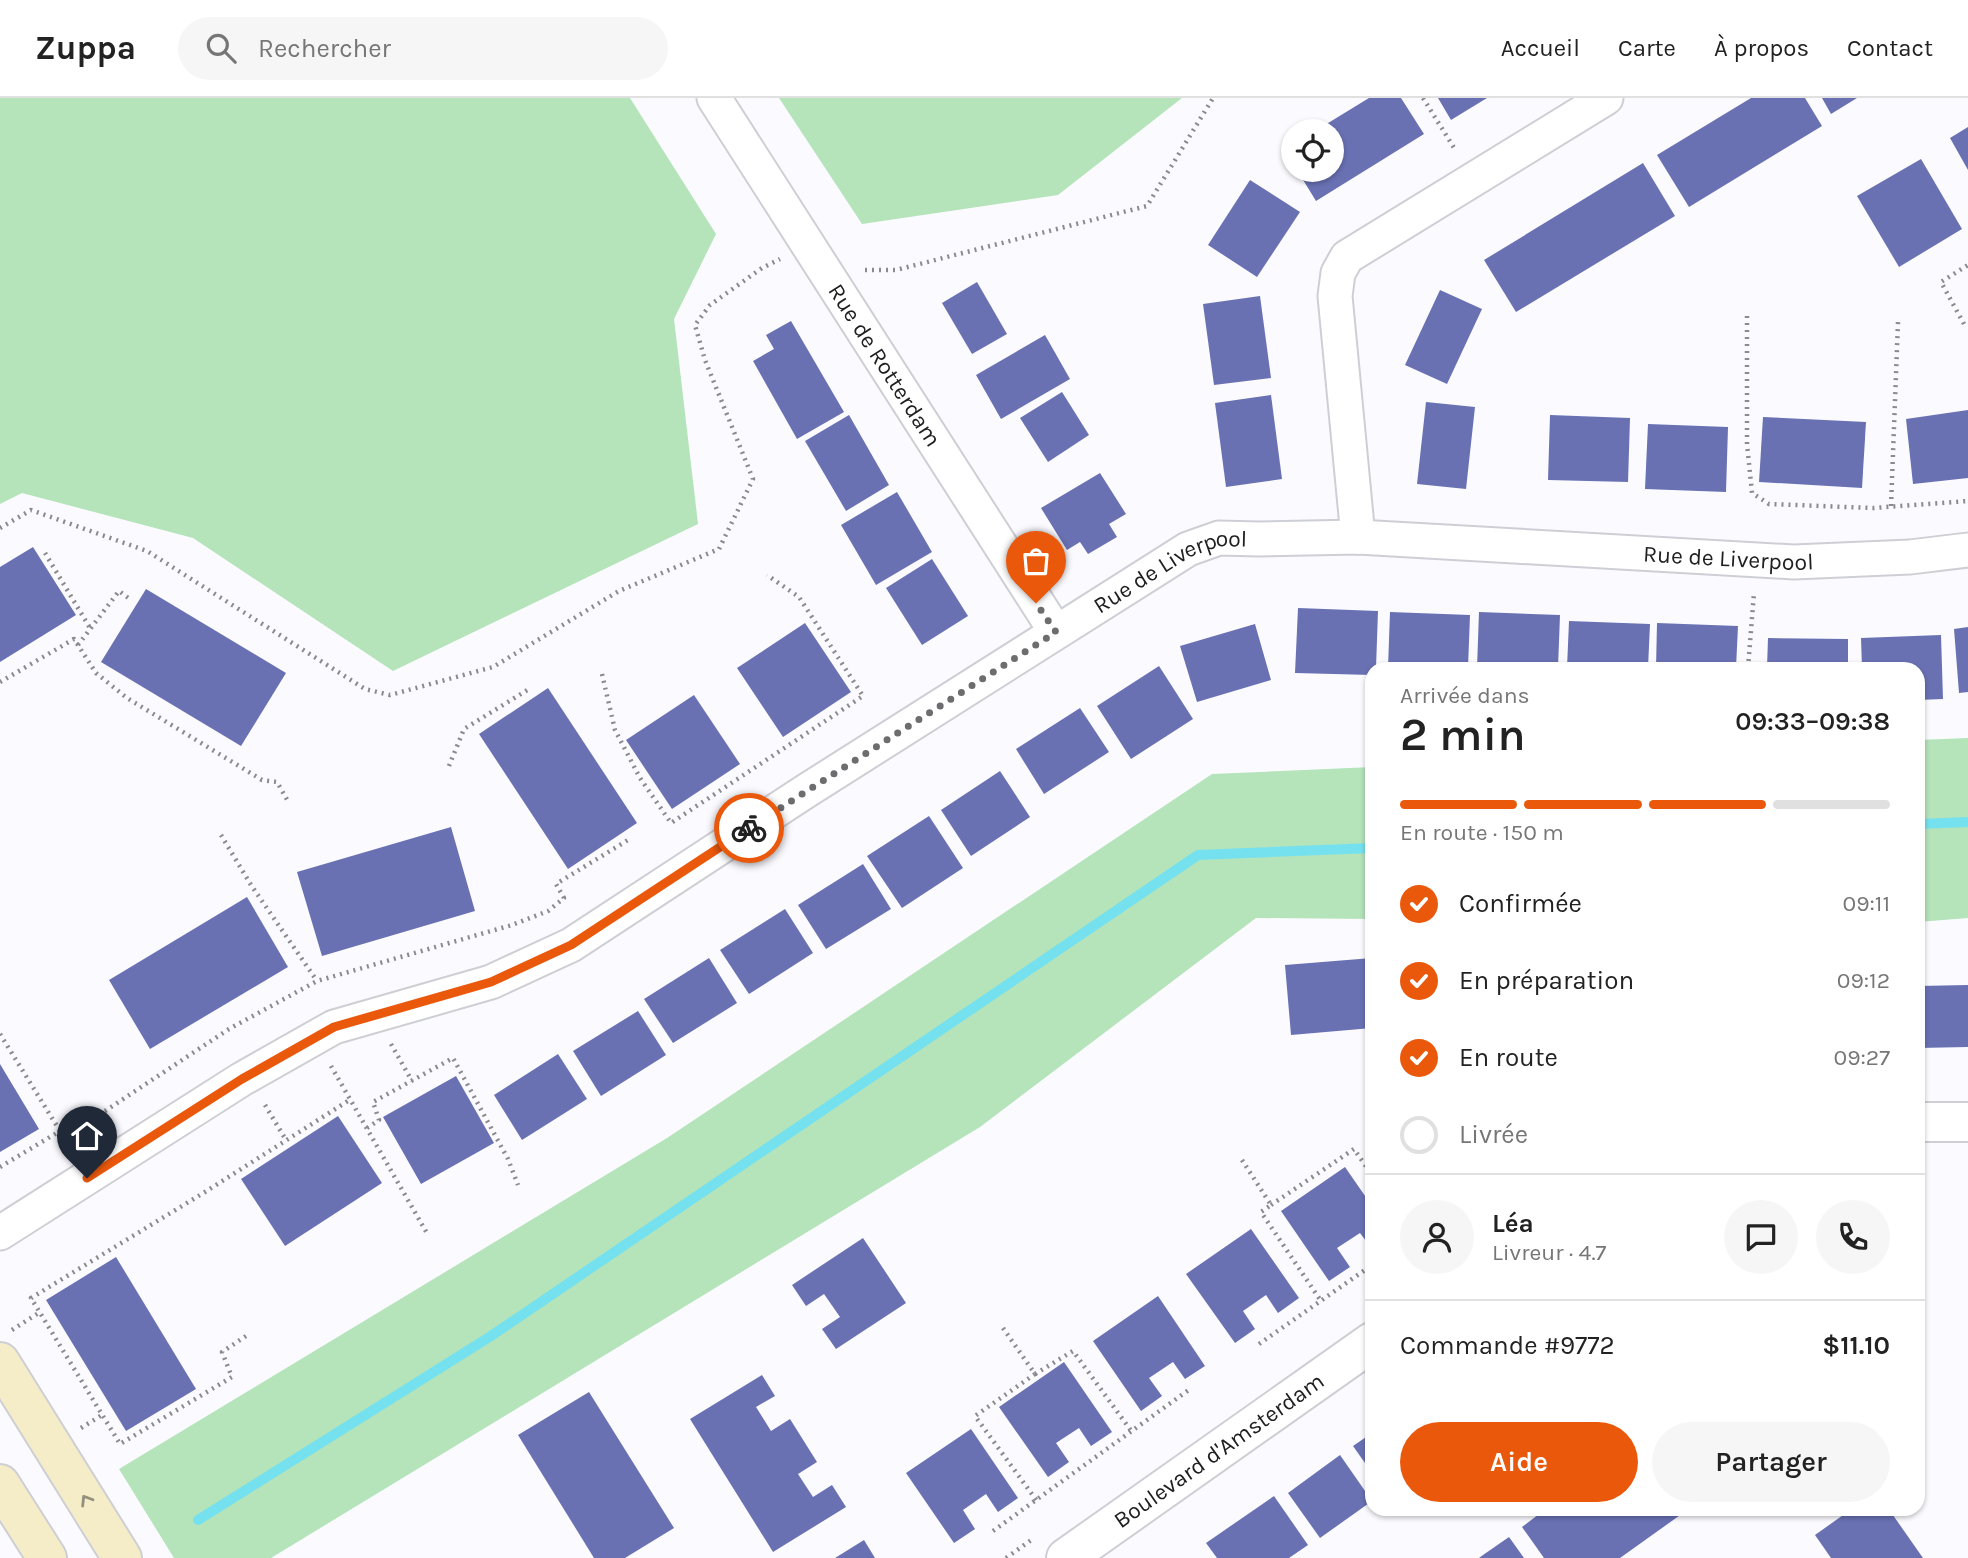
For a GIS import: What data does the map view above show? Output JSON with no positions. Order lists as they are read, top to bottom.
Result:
{
  "streets": {
    "street": ["Rue de Rotterdam", "Rue de Liverpool", "Boulevard d'Amsterdam"]
  },
  "crossings": [
    ["Rue de Rotterdam", "Rue de Liverpool"]
  ],
  "page": {
    "header": "Zuppa",
    "search": "Rechercher",
    "nav": [
      "Accueil",
      "Carte",
      "À propos",
      "Contact"
    ],
    "heading": ["2 min", "Arrivée dans", "09:33–09:38"],
    "panel": [
      "Léa",
      "Livreur · 4.7",
      "Commande #9772",
      "$11.10"
    ],
    "bar": "En route · 150 m",
    "list": [
      ["Confirmée", "09:11"],
      ["En préparation", "09:12"],
      ["En route", "09:27"],
      "Livrée"
    ],
    "buttons": ["Aide", "Partager"]
  }
}
